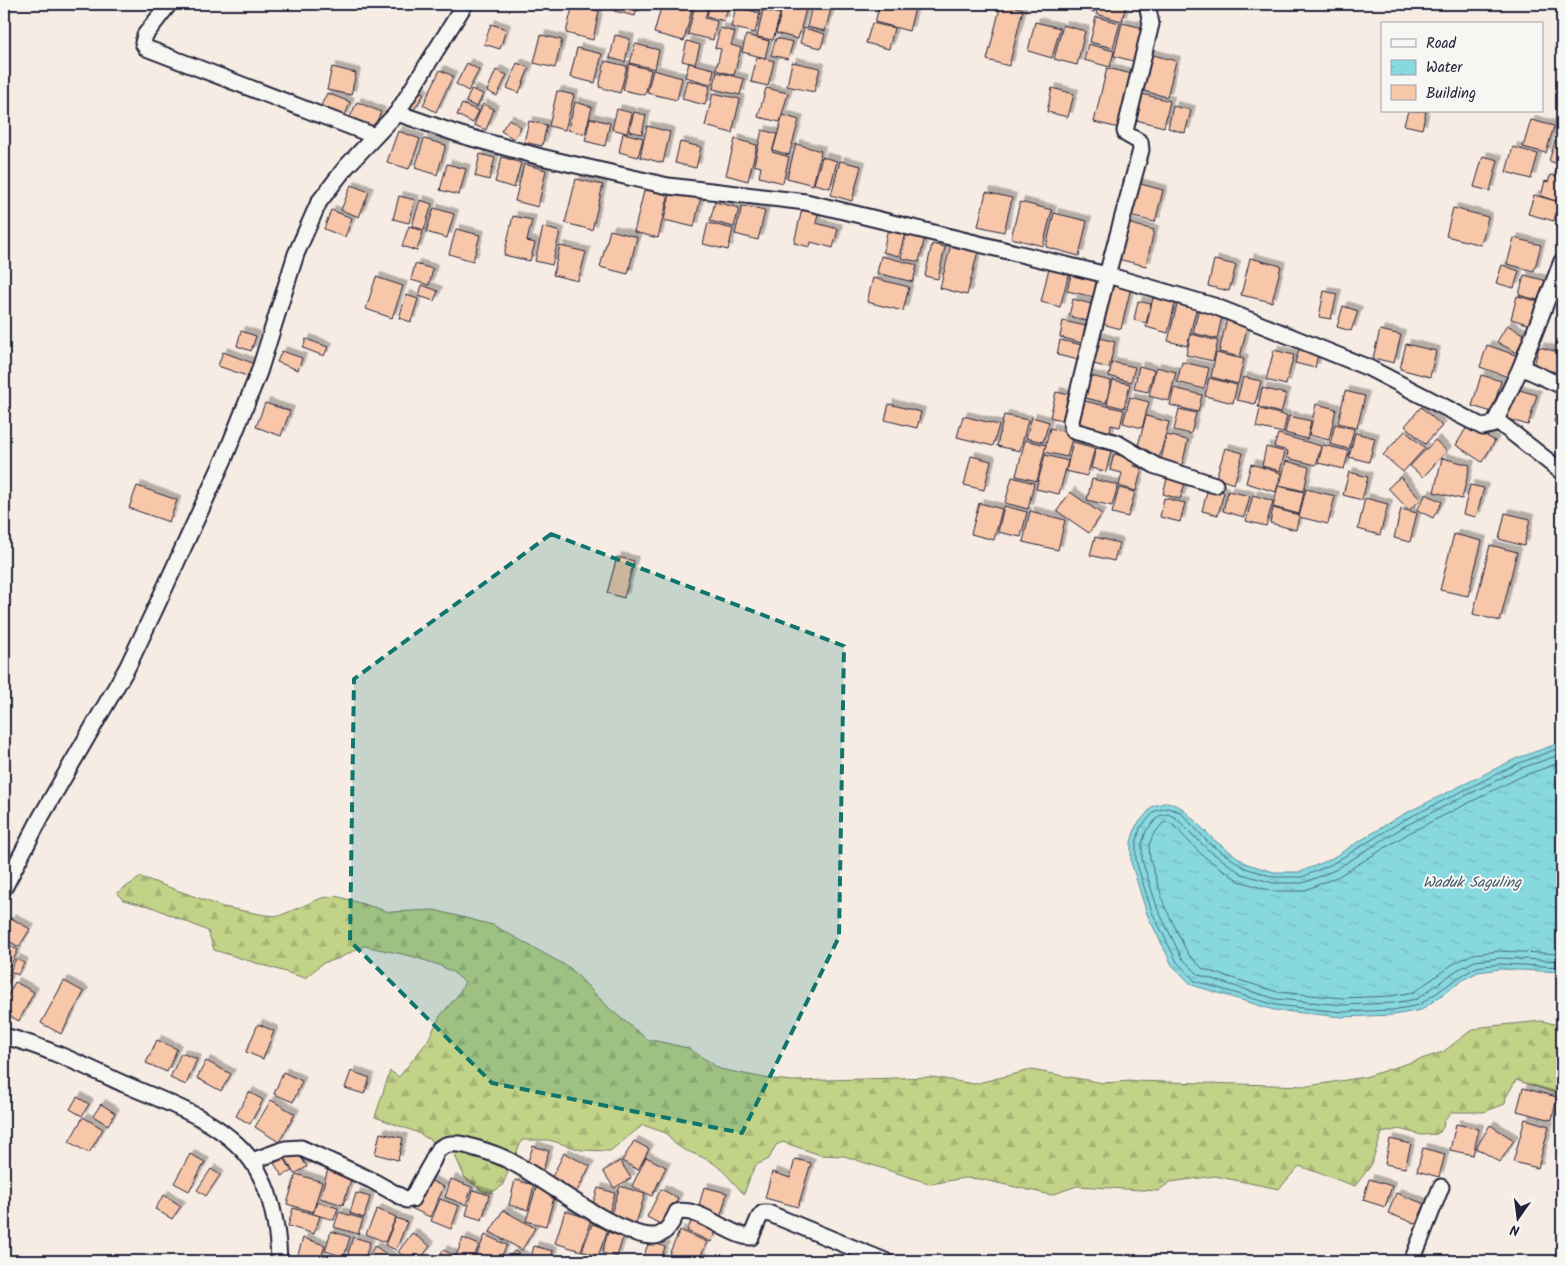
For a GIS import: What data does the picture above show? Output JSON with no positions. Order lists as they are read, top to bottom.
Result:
{
  "water": ["Waduk Saguling"],
  "legend": ["Road", "Water", "Building"],
  "north": "bottom"
}
